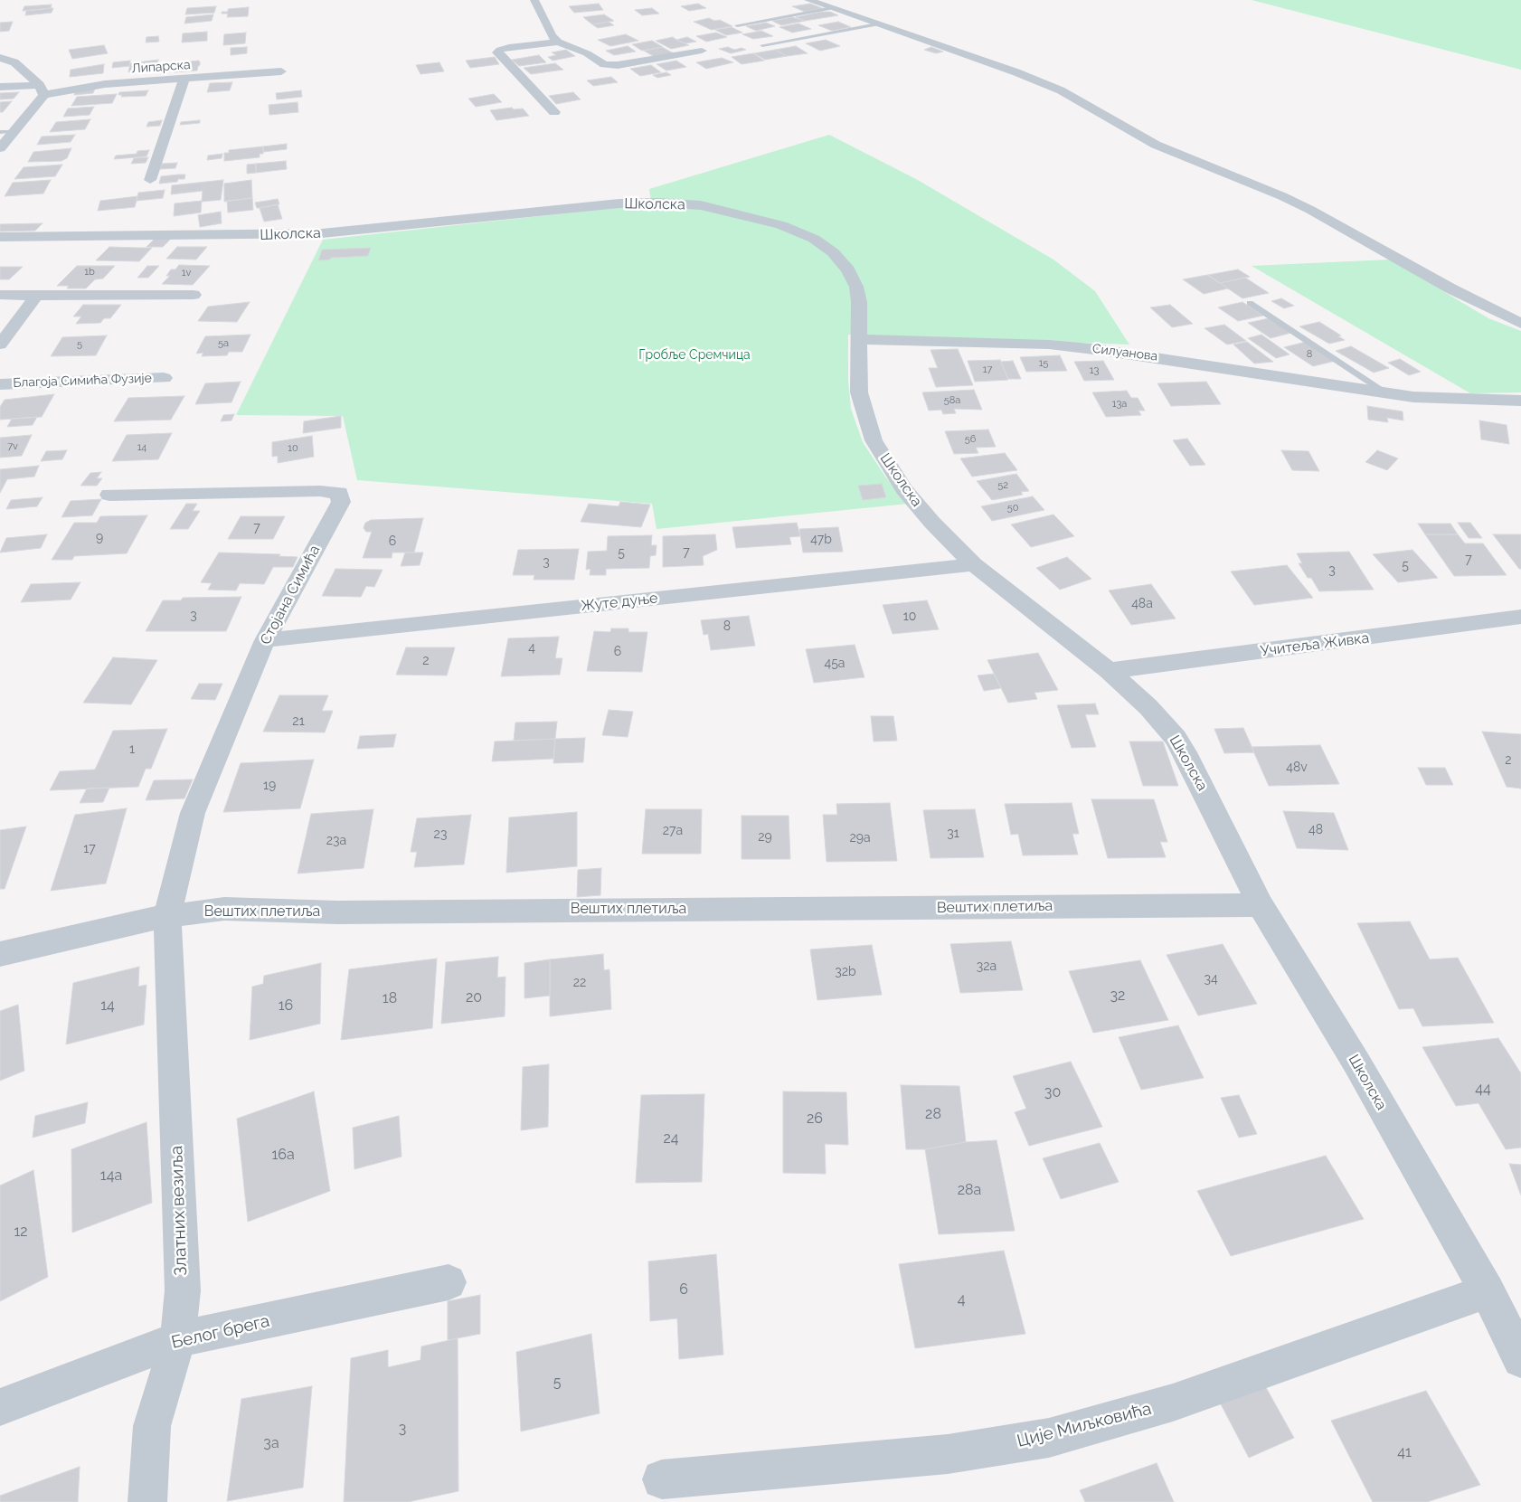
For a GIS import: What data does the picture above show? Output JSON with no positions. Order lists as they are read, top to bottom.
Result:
{
  "streets": {
    "street": [
      "Липарска",
      "Школска",
      "Силуанова",
      "Благоја Симића Фузије",
      "Стојана Симића",
      "Жуте дуње",
      "Учитеља Живка",
      "Вештих плетиља",
      "Златних везиља",
      "Белог брега",
      "Ције Миљковића"
    ]
  },
  "crossings": [
    ["Школска", "Силуанова"],
    ["Школска", "Жуте дуње"],
    ["Школска", "Учитеља Живка"],
    ["Школска", "Вештих плетиља"],
    ["Школска", "Ције Миљковића"],
    ["Стојана Симића", "Жуте дуње"],
    ["Стојана Симића", "Вештих плетиља"],
    ["Стојана Симића", "Златних везиља"],
    ["Вештих плетиља", "Златних везиља"],
    ["Златних везиља", "Белог брега"]
  ],
  "parks": ["Гробље Сремчица"],
  "house_numbers": [
    "1b",
    "1v",
    "5a",
    "5",
    "8",
    "15",
    "17",
    "13",
    "58a",
    "13a",
    "56",
    "7v",
    "14",
    "10",
    "52",
    "50",
    "7",
    "9",
    "47b",
    "6",
    "7",
    "5",
    "7",
    "3",
    "5",
    "3",
    "48a",
    "3",
    "10",
    "8",
    "4",
    "6",
    "2",
    "45a",
    "21",
    "1",
    "2",
    "48v",
    "19",
    "48",
    "27a",
    "31",
    "23",
    "29",
    "29a",
    "23a",
    "17",
    "32a",
    "32b",
    "34",
    "22",
    "32",
    "20",
    "18",
    "14",
    "16",
    "44",
    "30",
    "28",
    "26",
    "24",
    "16a",
    "14a",
    "28a",
    "12",
    "6",
    "4",
    "5",
    "3",
    "3a",
    "41"
  ]
}
